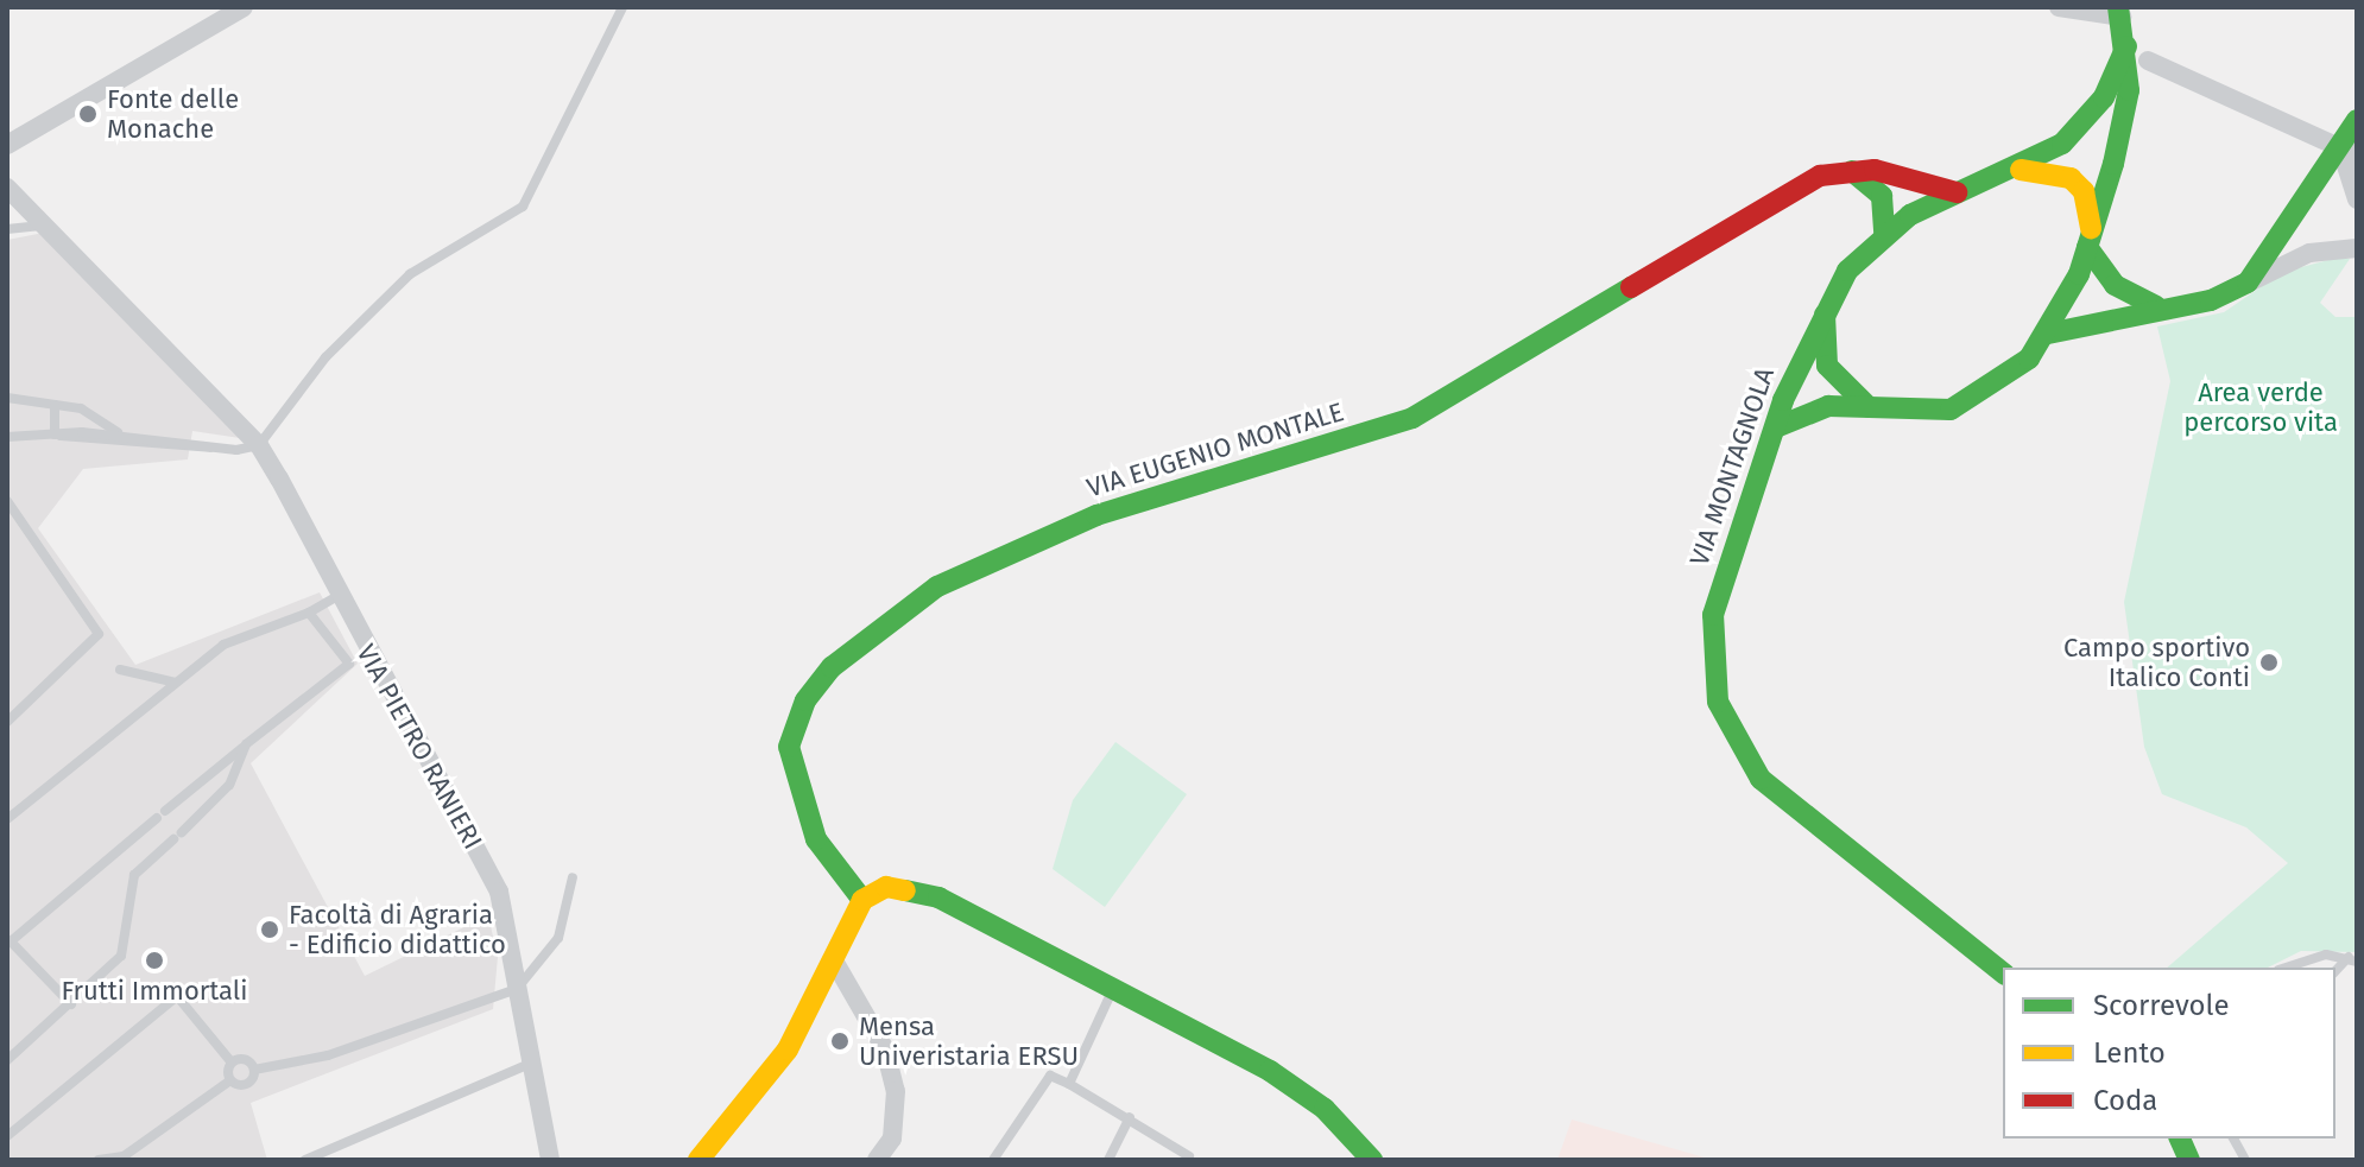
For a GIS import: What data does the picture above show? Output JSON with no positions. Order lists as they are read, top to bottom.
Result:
{
  "streets": {
    "street": ["VIA EUGENIO MONTALE", "VIA MONTAGNOLA", "VIA PIETRO RANIERI"]
  },
  "crossings": [
    ["VIA EUGENIO MONTALE", "VIA MONTAGNOLA"]
  ],
  "parks": ["Area verde percorso vita"],
  "places": [
    "Fonte delle Monache",
    "Campo sportivo Italico Conti",
    "Facoltà di Agraria - Edificio didattico",
    "Frutti Immortali",
    "Mensa Univeristaria ERSU"
  ],
  "legend": ["Scorrevole", "Lento", "Coda"]
}
